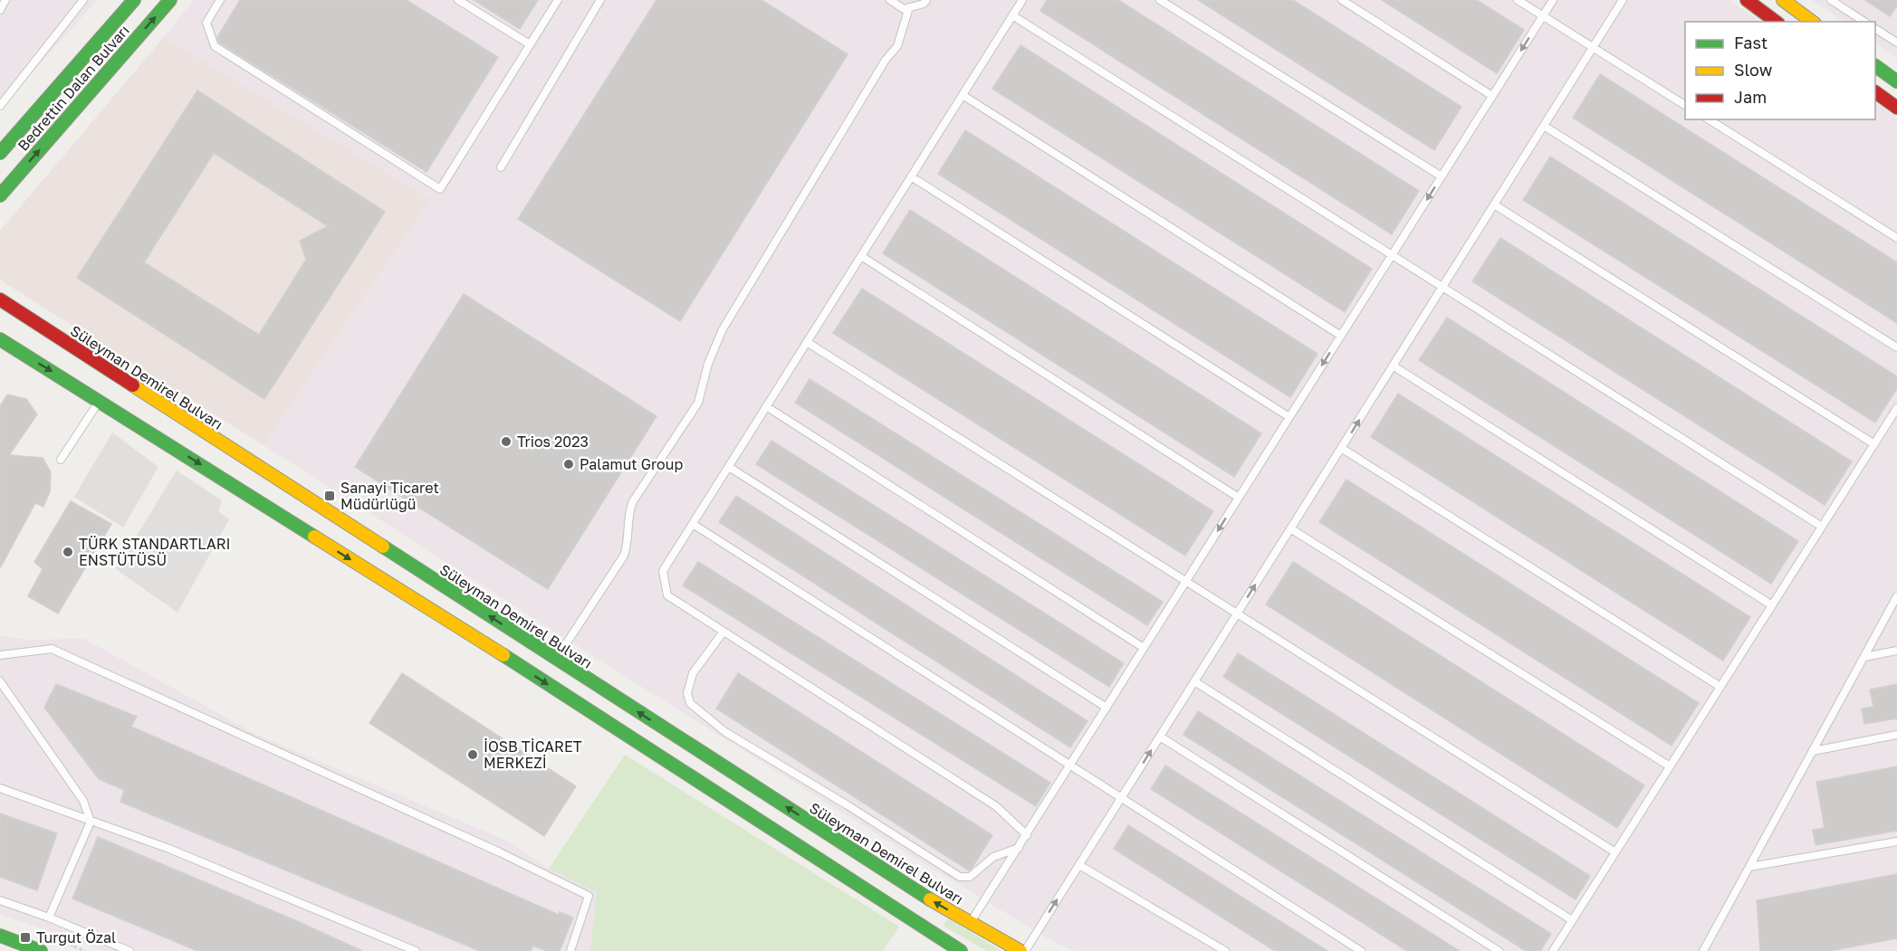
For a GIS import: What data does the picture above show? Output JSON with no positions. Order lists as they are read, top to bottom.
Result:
{
  "streets": {
    "street": ["Bedrettin Dalan Bulvarı", "Süleyman Demirel Bulvarı"]
  },
  "places": {
    "other": [
      "Trios 2023",
      "Palamut Group",
      "TÜRK STANDARTLARI ENSTÜTÜSÜ",
      "İOSB TİCARET MERKEZİ"
    ],
    "transit": ["Sanayi Ticaret Müdürlüğü", "Turgut Özal"]
  },
  "legend": ["Fast", "Slow", "Jam"]
}
